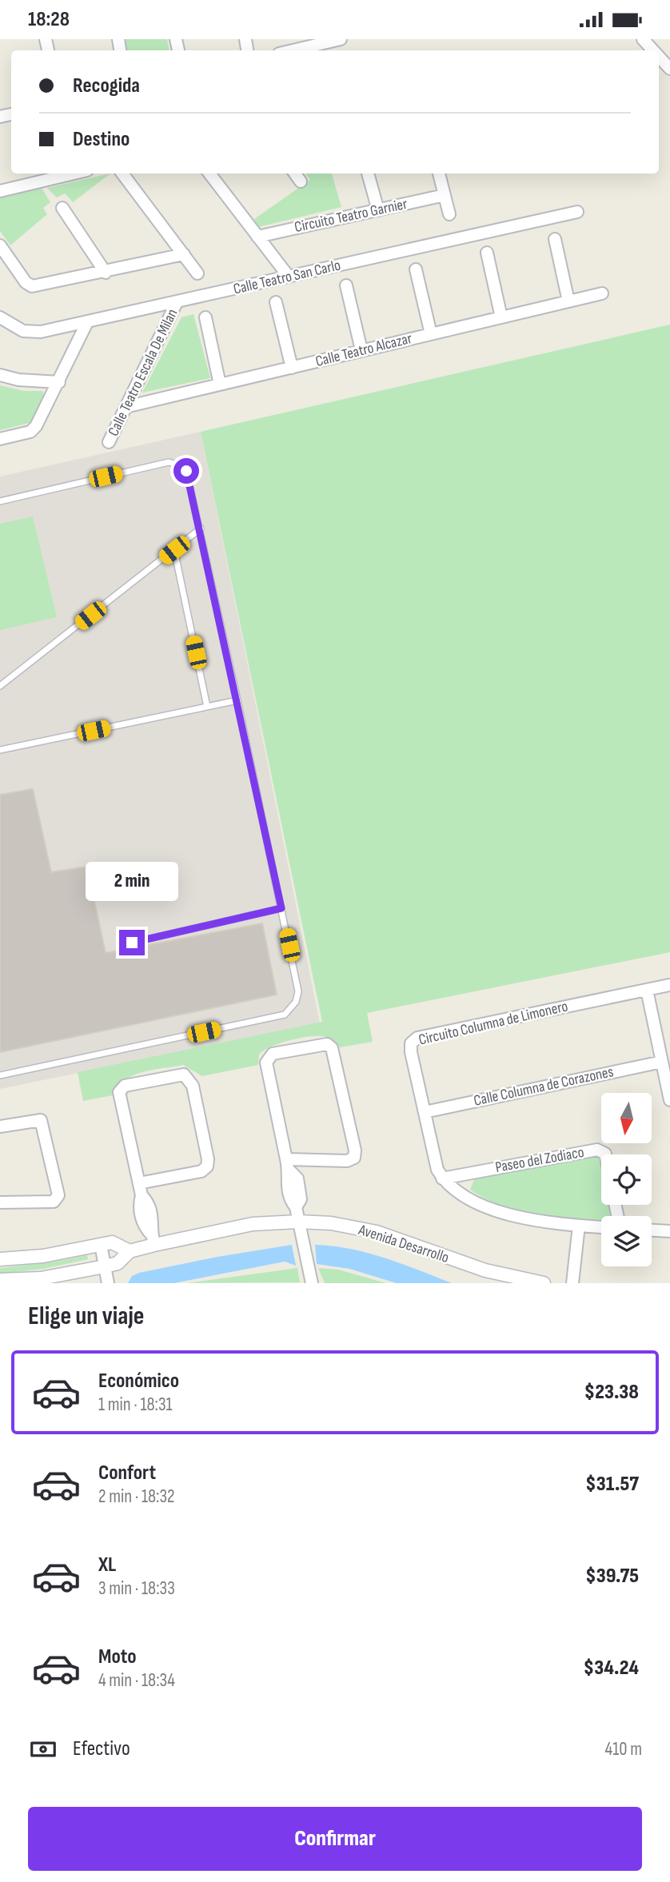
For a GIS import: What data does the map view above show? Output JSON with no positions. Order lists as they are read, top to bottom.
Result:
{
  "streets": {
    "street": [
      "Circuito Teatro Garnier",
      "Calle Teatro San Carlo",
      "Calle Teatro Alcazar",
      "Calle Teatro Escala De Milan",
      "Circuito Columna de Limonero",
      "Calle Columna de Corazones",
      "Paseo del Zodiaco",
      "Avenida Desarrollo"
    ]
  },
  "crossings": [
    ["Calle Teatro San Carlo", "Calle Teatro Escala De Milan"],
    ["Calle Teatro Alcazar", "Calle Teatro Escala De Milan"],
    ["Circuito Columna de Limonero", "Calle Columna de Corazones"],
    ["Circuito Columna de Limonero", "Paseo del Zodiaco"]
  ],
  "north": "bottom",
  "page": {
    "status": "18:28",
    "banner": ["Recogida", "Destino"],
    "bubble": "2 min",
    "heading": "Elige un viaje",
    "list": [
      {
        "name": "Económico",
        "note": "1 min · 18:31",
        "value": "$23.38"
      },
      {
        "name": "Confort",
        "note": "2 min · 18:32",
        "value": "$31.57"
      },
      {
        "name": "XL",
        "note": "3 min · 18:33",
        "value": "$39.75"
      },
      {
        "name": "Moto",
        "note": "4 min · 18:34",
        "value": "$34.24"
      }
    ],
    "pay": ["Efectivo", "410 m"],
    "buttons": "Confirmar"
  }
}
